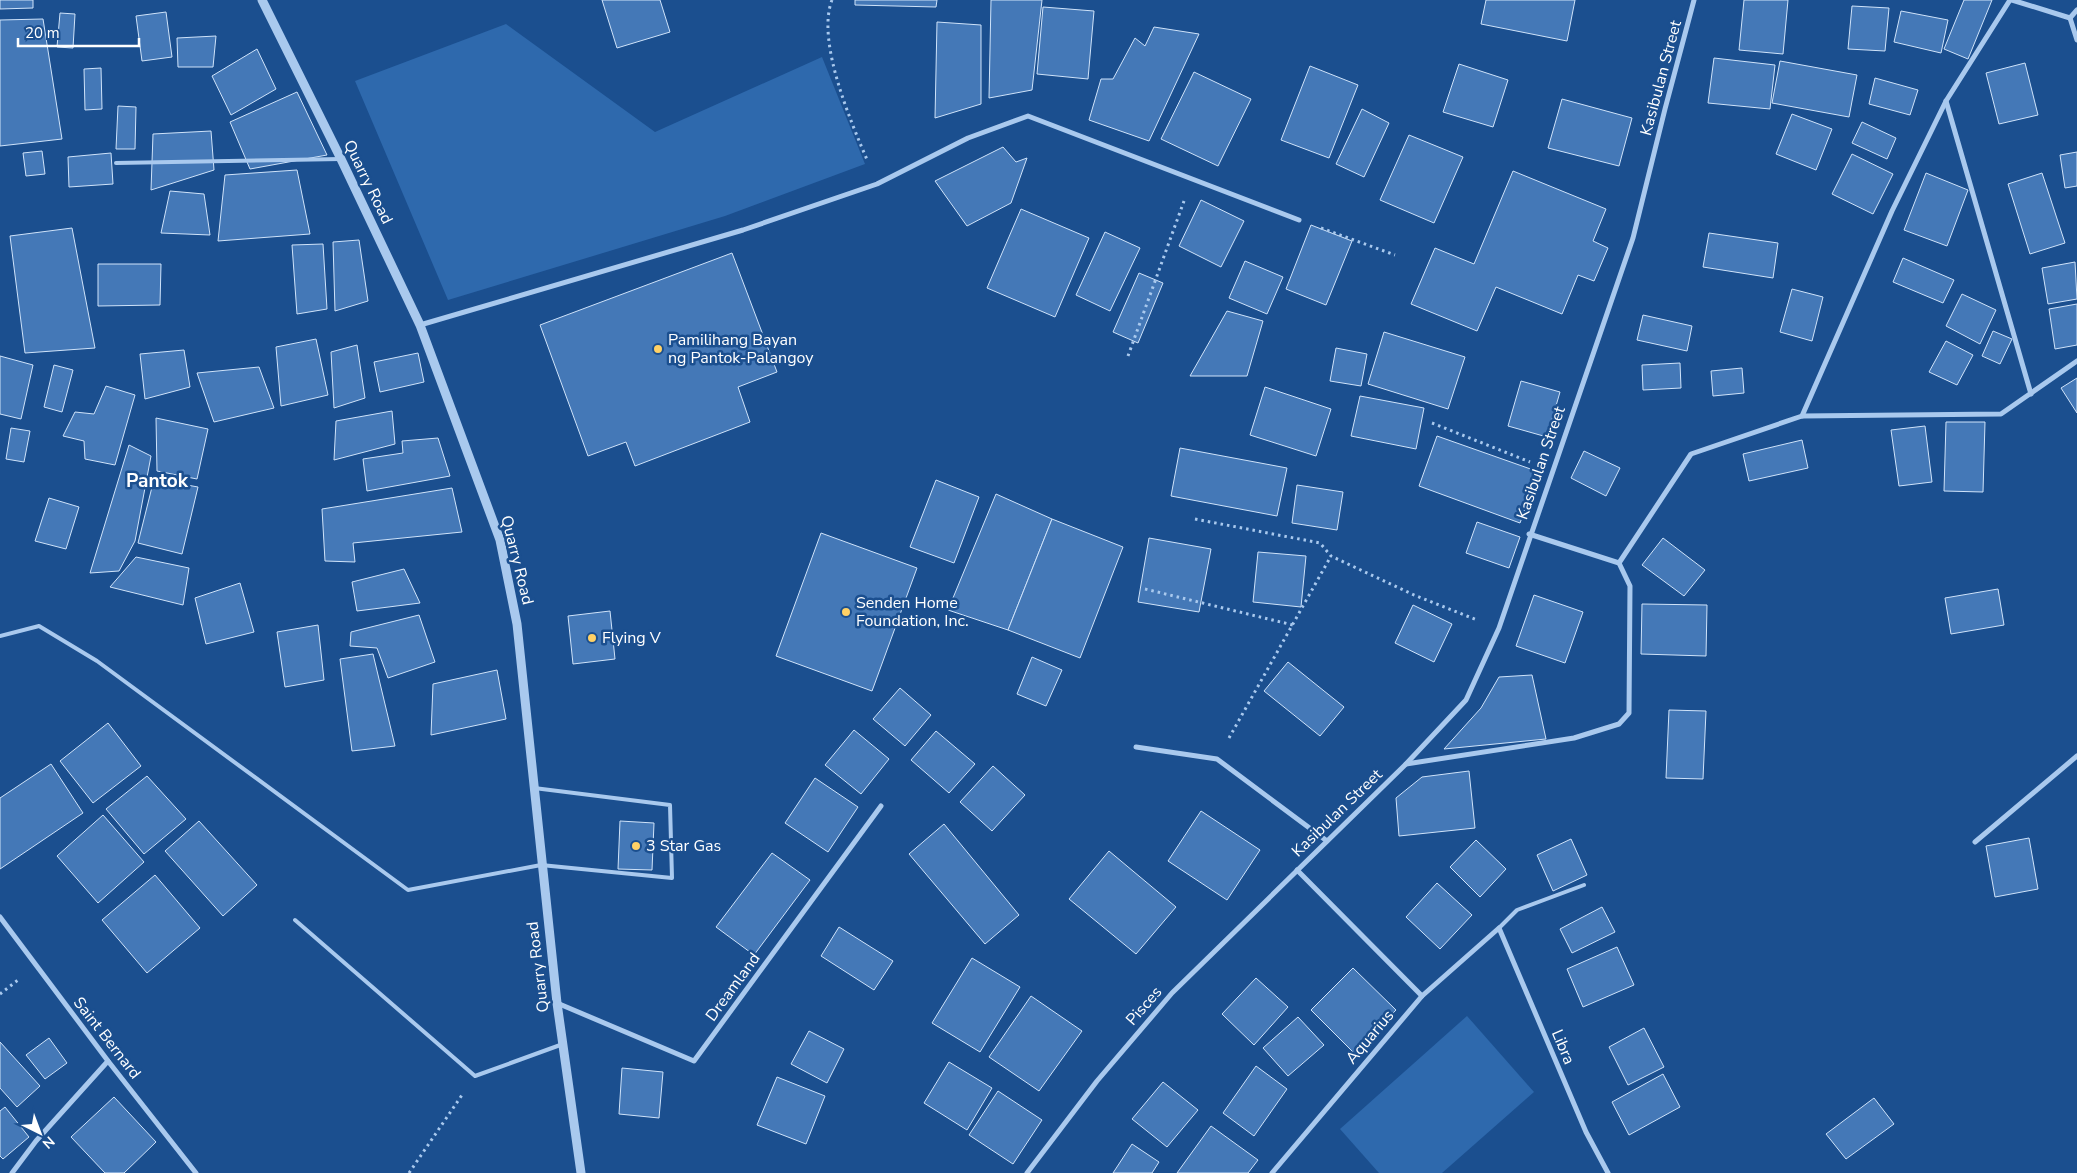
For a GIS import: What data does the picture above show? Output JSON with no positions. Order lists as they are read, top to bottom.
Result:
{
  "streets": {
    "street": [
      "Kasibulan Street",
      "Quarry Road",
      "Dreamland",
      "Pisces",
      "Aquarius",
      "Saint Bernard",
      "Libra"
    ]
  },
  "crossings": [
    ["Kasibulan Street", "Pisces"],
    ["Quarry Road", "Dreamland"],
    ["Aquarius", "Libra"]
  ],
  "districts": ["Pantok"],
  "places": [
    "Pamilihang Bayan ng Pantok-Palangoy",
    "Senden Home Foundation, Inc.",
    "Flying V",
    "3 Star Gas"
  ],
  "scale_bar": "20 m",
  "north": "bottom right"
}
